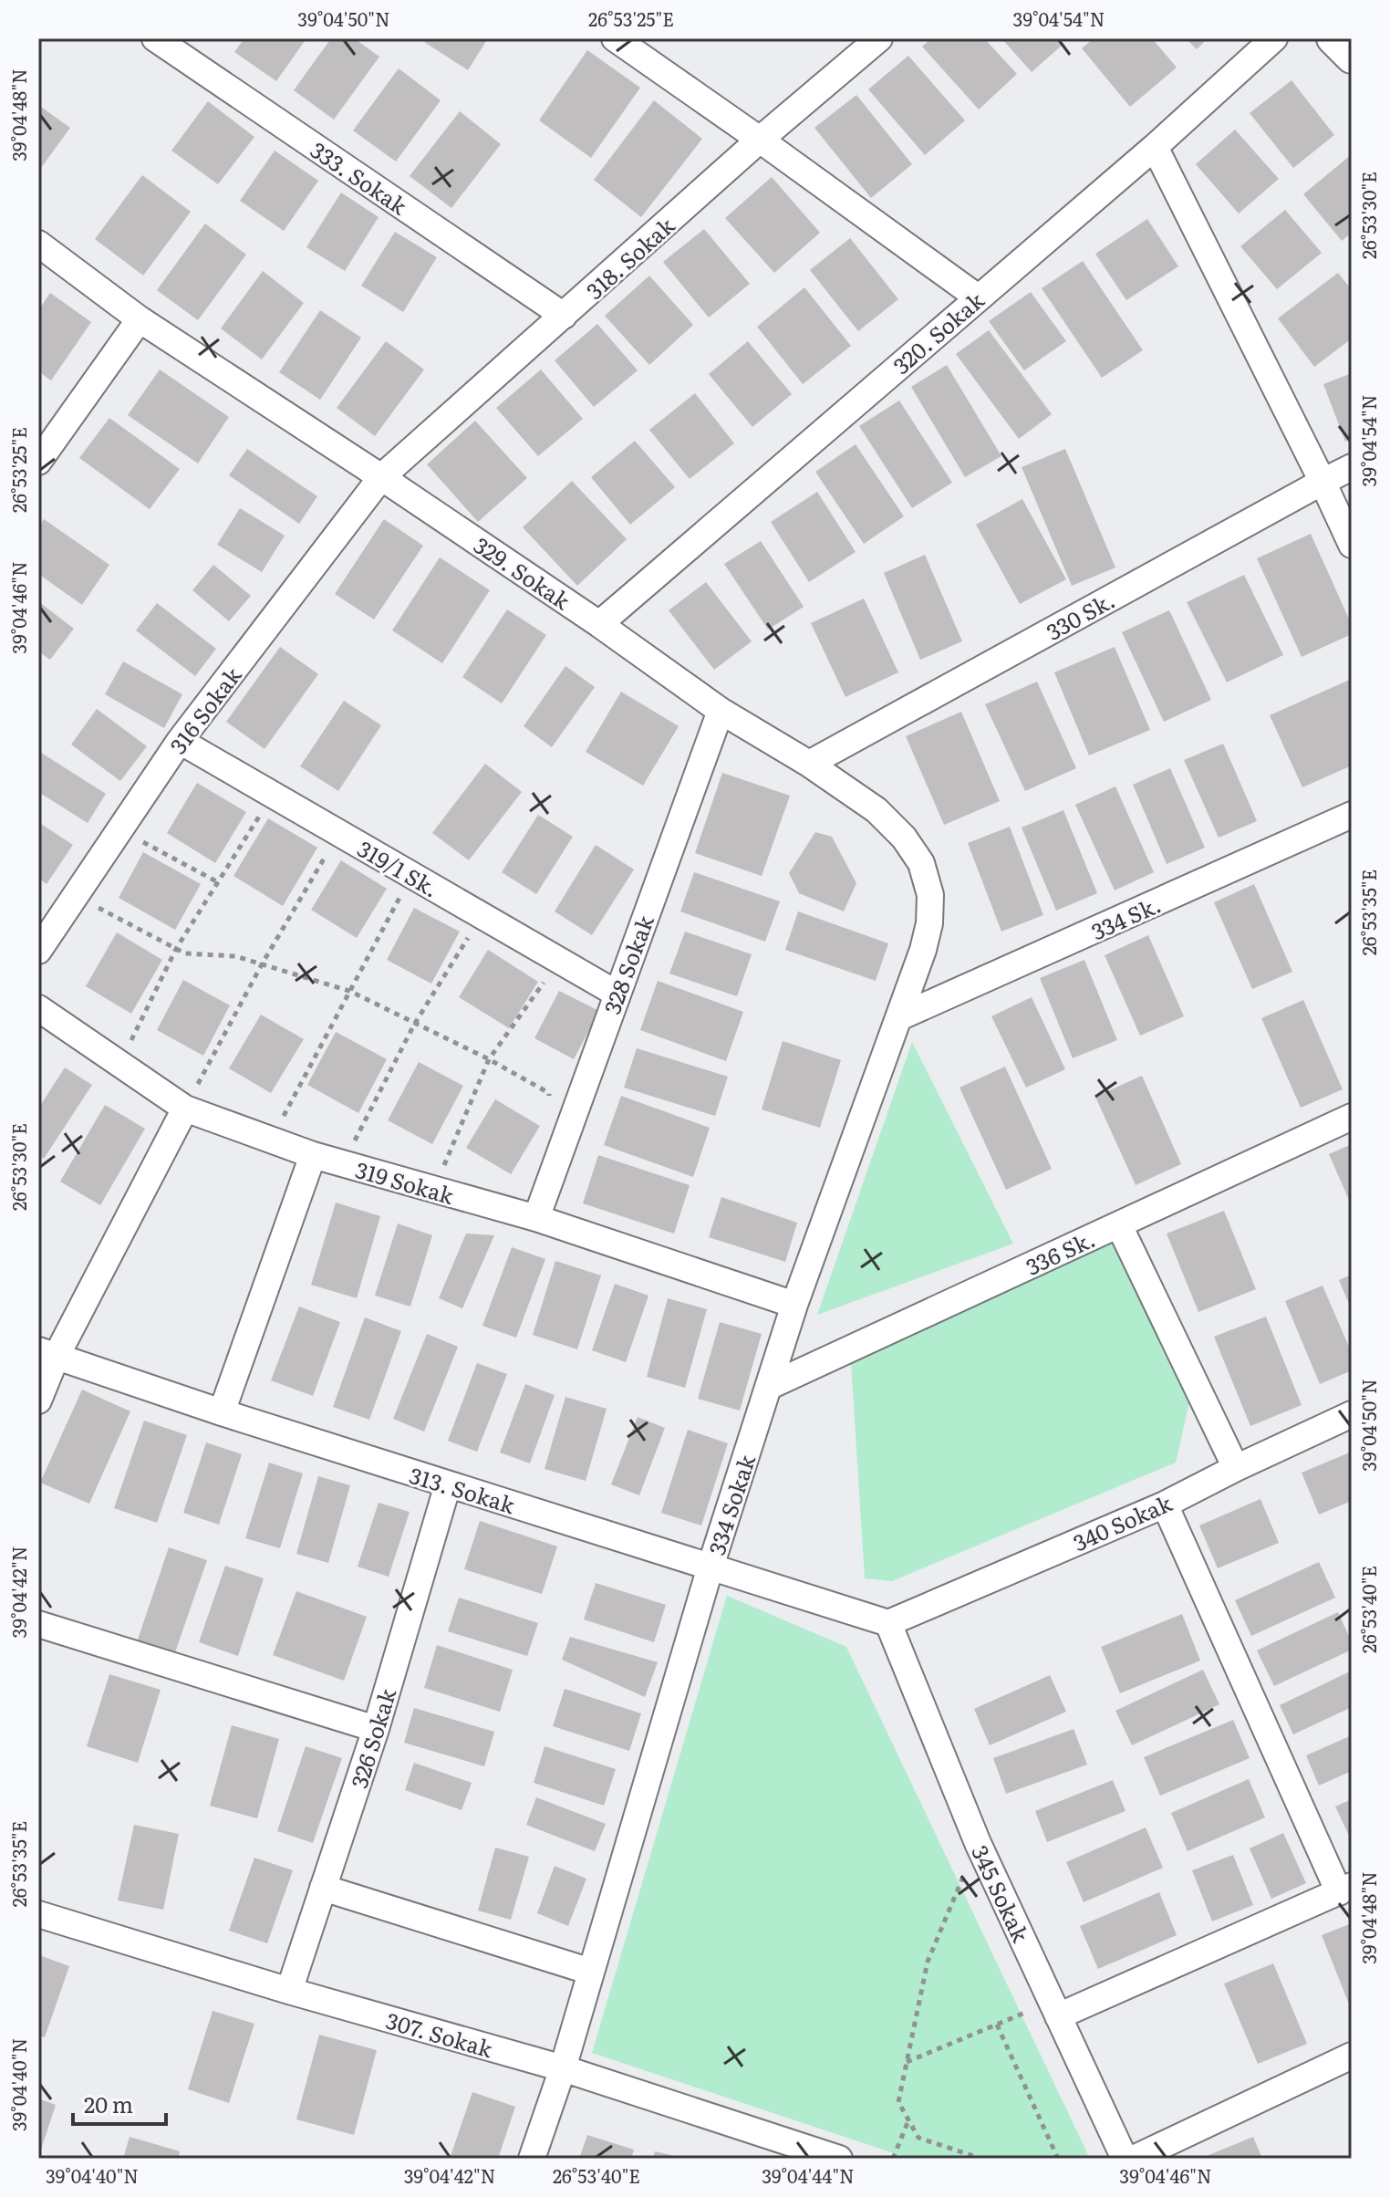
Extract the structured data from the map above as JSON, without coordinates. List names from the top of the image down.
{
  "streets": {
    "street": [
      "333. Sokak",
      "318. Sokak",
      "320. Sokak",
      "329. Sokak",
      "330 Sk.",
      "316 Sokak",
      "319/1 Sk.",
      "334 Sk.",
      "328 Sokak",
      "319 Sokak",
      "336 Sk.",
      "313. Sokak",
      "334 Sokak",
      "340 Sokak",
      "326 Sokak",
      "345 Sokak",
      "307. Sokak"
    ]
  },
  "crossings": [
    ["333. Sokak", "318. Sokak"],
    ["318. Sokak", "329. Sokak"],
    ["318. Sokak", "316 Sokak"],
    ["320. Sokak", "329. Sokak"],
    ["329. Sokak", "330 Sk."],
    ["329. Sokak", "316 Sokak"],
    ["329. Sokak", "328 Sokak"],
    ["329. Sokak", "334 Sokak"],
    ["316 Sokak", "319/1 Sk."],
    ["319/1 Sk.", "328 Sokak"],
    ["334 Sk.", "334 Sokak"],
    ["328 Sokak", "319 Sokak"],
    ["319 Sokak", "334 Sokak"],
    ["336 Sk.", "334 Sokak"],
    ["313. Sokak", "334 Sokak"],
    ["313. Sokak", "340 Sokak"],
    ["313. Sokak", "326 Sokak"],
    ["313. Sokak", "345 Sokak"],
    ["334 Sokak", "307. Sokak"],
    ["340 Sokak", "345 Sokak"],
    ["326 Sokak", "307. Sokak"]
  ],
  "scale_bar": "20 m",
  "coordinates": [
    "39°04'50\"N",
    "26°53'25\"E",
    "39°04'54\"N",
    "39°04'48\"N",
    "26°53'30\"E",
    "39°04'46\"N",
    "26°53'35\"E",
    "39°04'42\"N",
    "26°53'40\"E",
    "39°04'40\"N",
    "39°04'44\"N"
  ]
}
